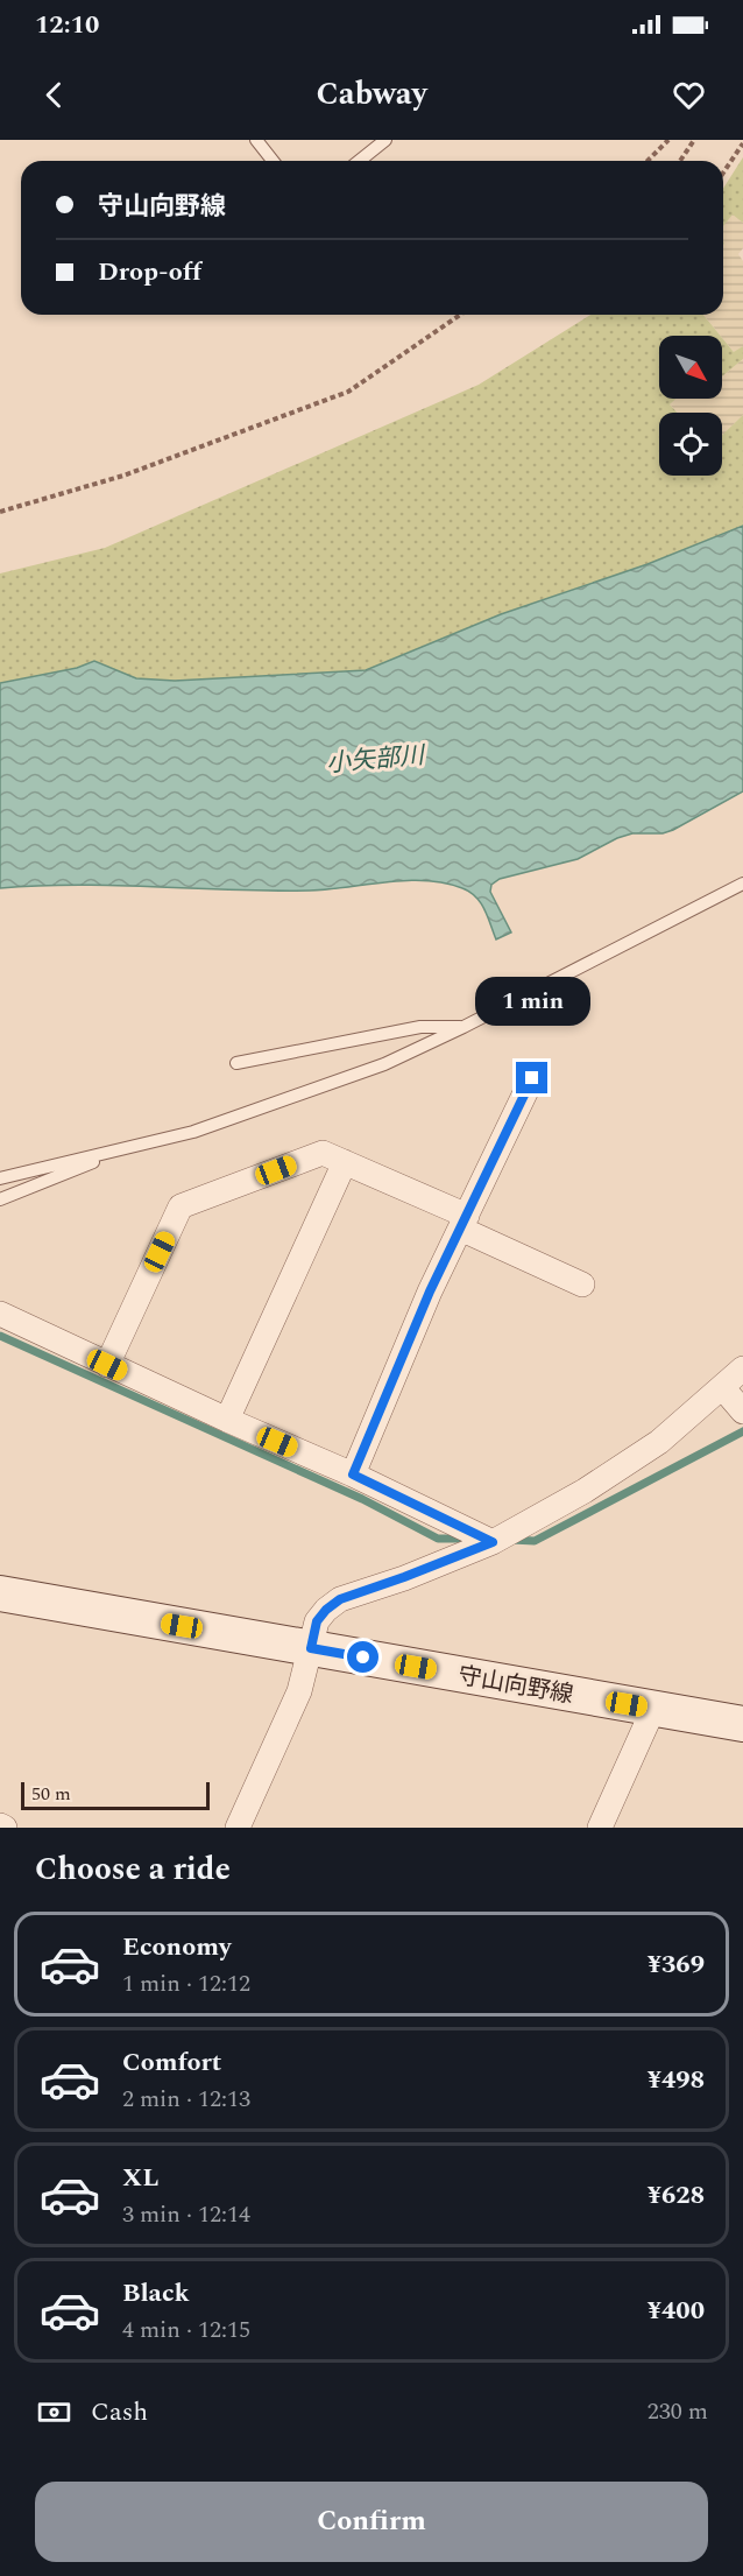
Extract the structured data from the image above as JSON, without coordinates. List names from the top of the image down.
{
  "streets": {
    "main road": ["守山向野線"]
  },
  "water": ["小矢部川"],
  "scale_bar": "50 m",
  "north": "bottom right",
  "page": {
    "status": "12:10",
    "header": "Cabway",
    "banner": ["守山向野線", "Drop-off"],
    "bubble": "1 min",
    "scale": "50 m",
    "heading": "Choose a ride",
    "list": [
      {
        "name": "Economy",
        "note": "1 min · 12:12",
        "value": "¥369"
      },
      {
        "name": "Comfort",
        "note": "2 min · 12:13",
        "value": "¥498"
      },
      {
        "name": "XL",
        "note": "3 min · 12:14",
        "value": "¥628"
      },
      {
        "name": "Black",
        "note": "4 min · 12:15",
        "value": "¥400"
      }
    ],
    "pay": ["Cash", "230 m"],
    "buttons": "Confirm"
  }
}
